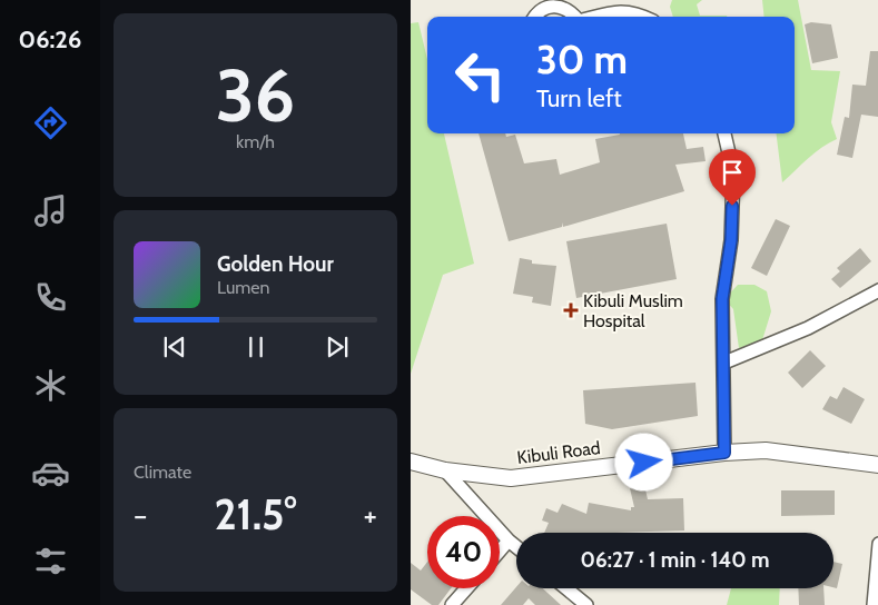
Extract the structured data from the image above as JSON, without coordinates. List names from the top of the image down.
{
  "streets": {
    "street": ["Kibuli Road"]
  },
  "places": {
    "health": ["Kibuli Muslim Hospital"]
  },
  "page": {
    "tabs": "06:26",
    "tile": [
      ["36", "km/h"],
      "Climate"
    ],
    "turn": ["30 m", "Turn left"],
    "song": ["Golden Hour", "Lumen"],
    "heat": ["−", "21.5°", "+"],
    "limit": "40",
    "trip": "06:27 · 1 min · 140 m"
  }
}
